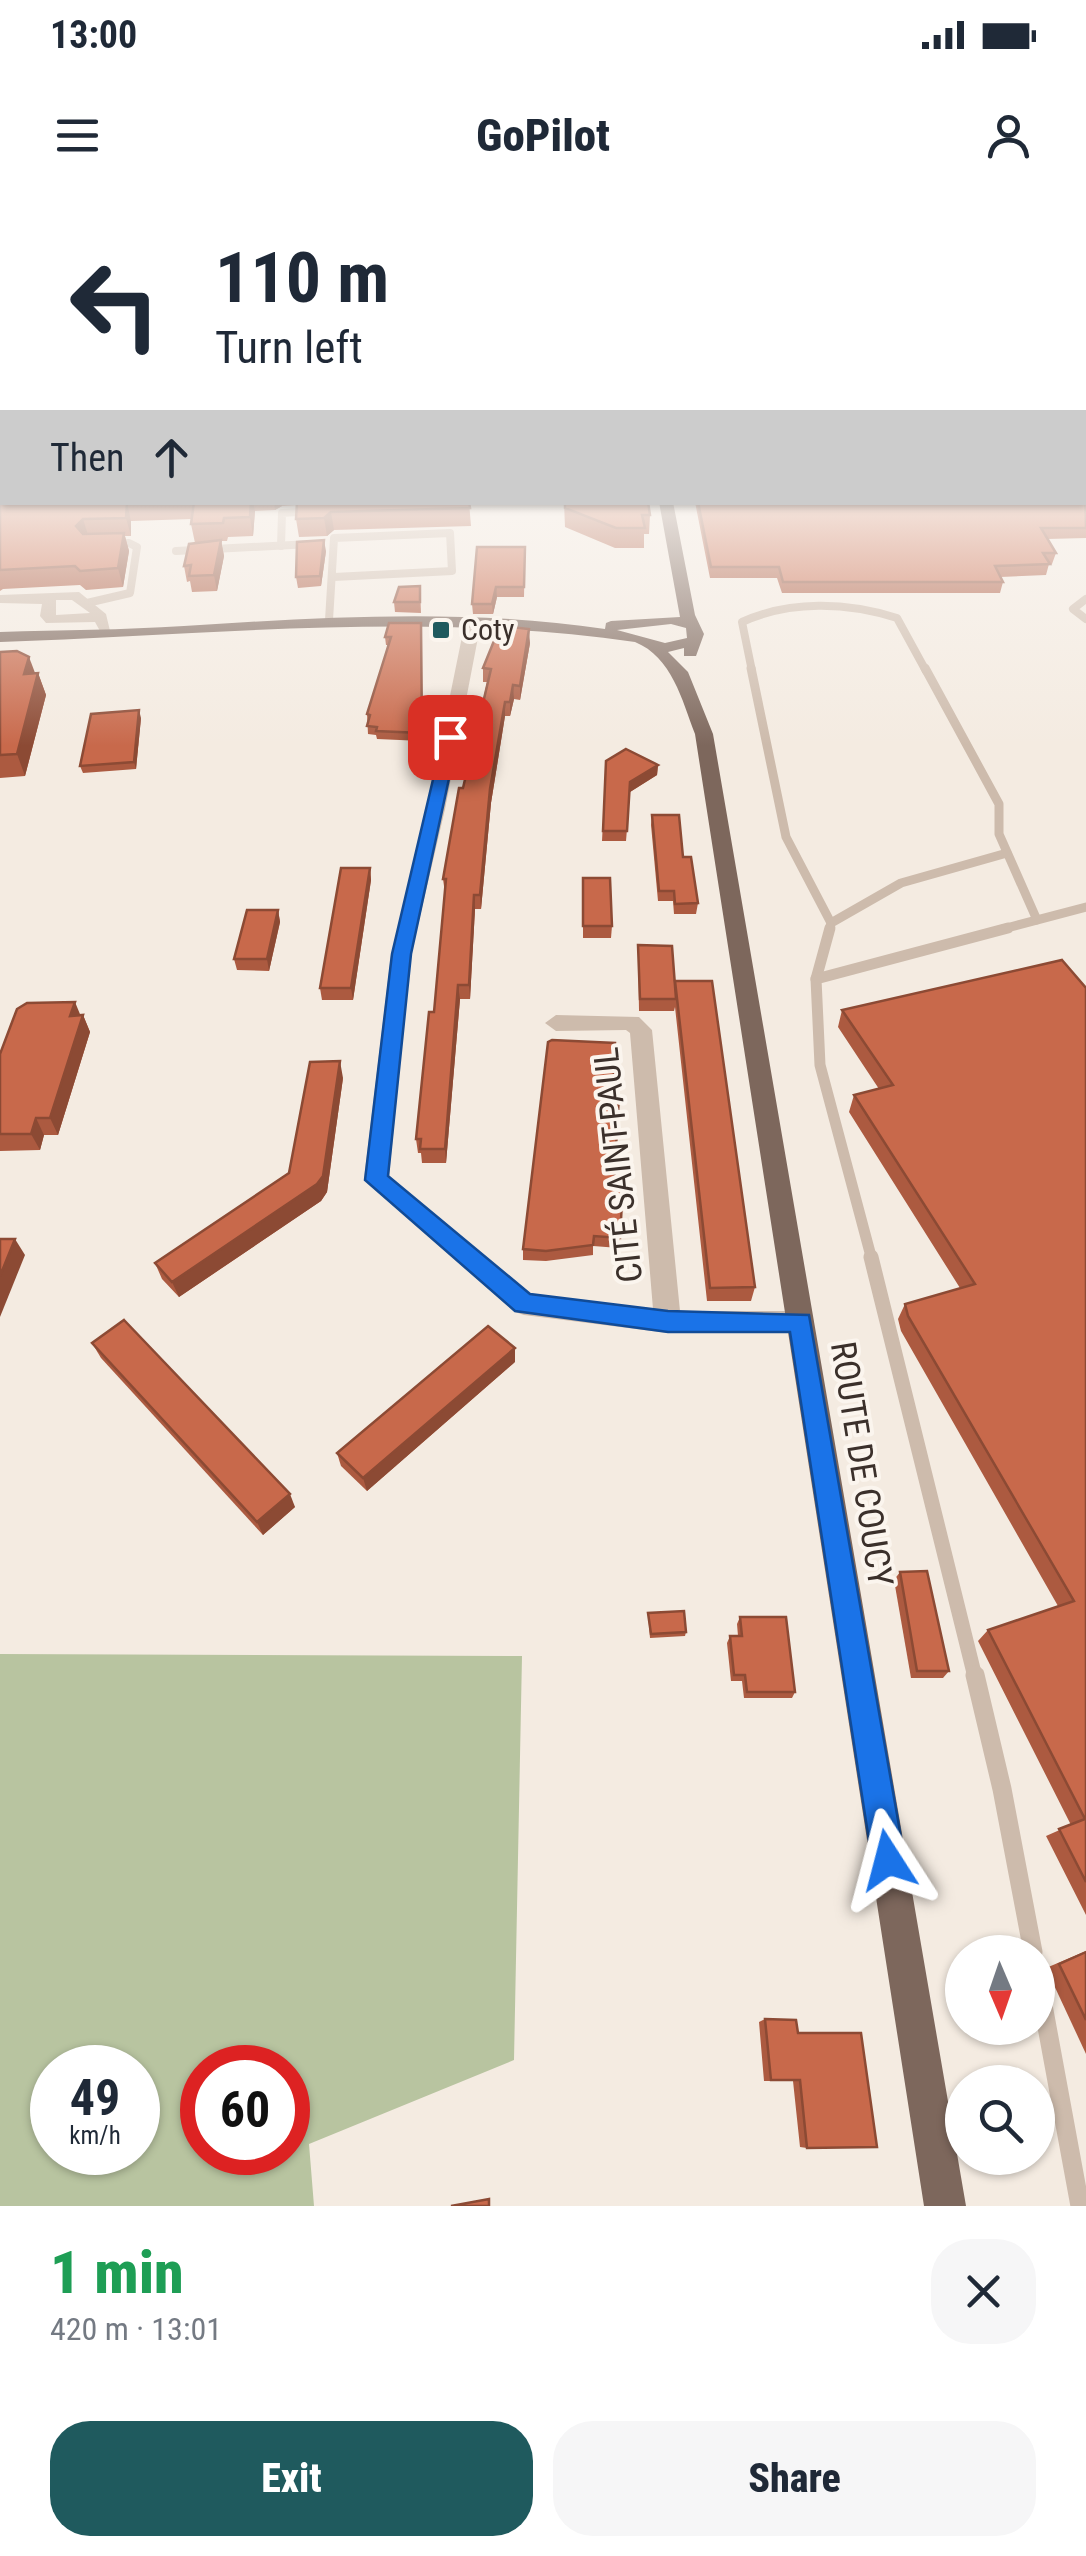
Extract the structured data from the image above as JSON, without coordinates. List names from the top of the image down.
{
  "streets": {
    "main road": ["ROUTE DE COUCY"],
    "street": ["CITÉ SAINT-PAUL"]
  },
  "places": {
    "transit": ["Coty"]
  },
  "north": "bottom",
  "page": {
    "status": "13:00",
    "header": "GoPilot",
    "turn": ["110 m", "Turn left"],
    "then": "Then",
    "speed": "49 km/h",
    "limit": "60",
    "heading": ["1 min", "420 m · 13:01"],
    "buttons": ["Exit", "Share"]
  }
}
